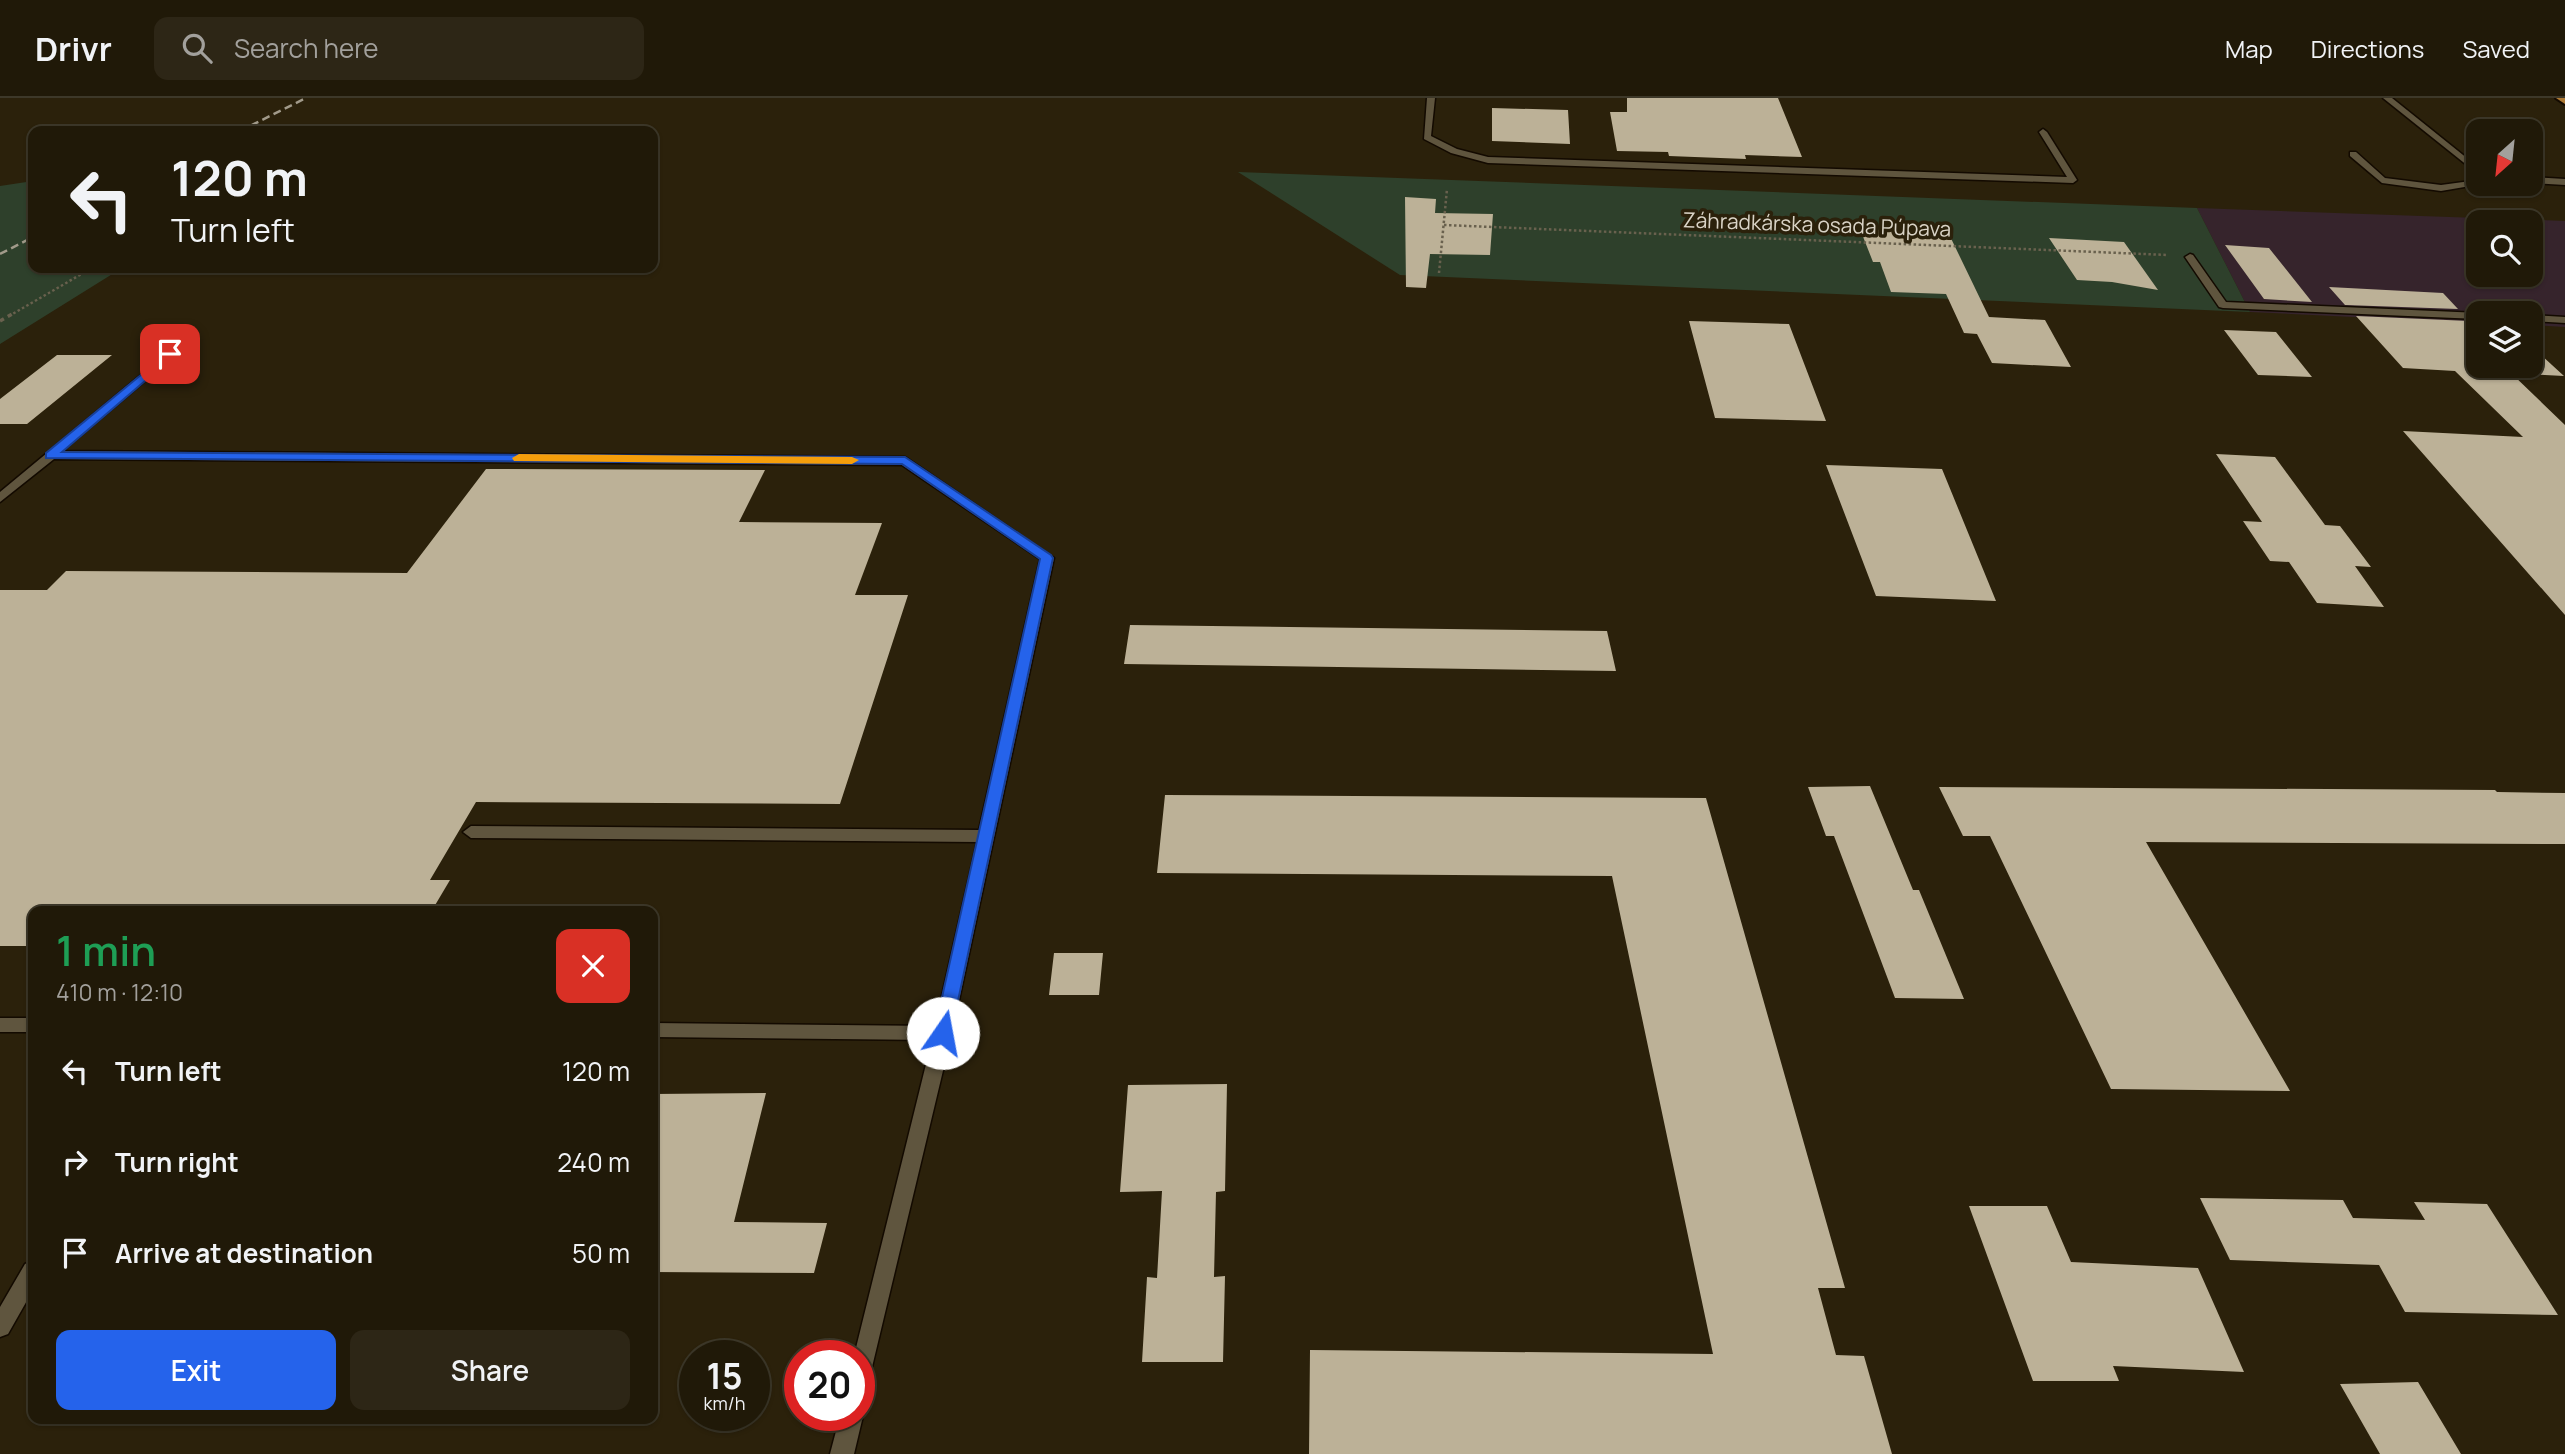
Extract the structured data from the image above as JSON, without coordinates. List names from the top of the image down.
{
  "streets": {
    "path": ["Záhradkárska osada Púpava"]
  },
  "north": "bottom left",
  "page": {
    "header": "Drivr",
    "search": "Search here",
    "nav": ["Map", "Directions", "Saved"],
    "turn": ["120 m", "Turn left"],
    "heading": ["1 min", "410 m · 12:10"],
    "list": [
      {
        "name": "Turn left",
        "value": "120 m"
      },
      {
        "name": "Turn right",
        "value": "240 m"
      },
      {
        "name": "Arrive at destination",
        "value": "50 m"
      }
    ],
    "buttons": ["Exit", "Share"],
    "speed": "15 km/h",
    "limit": "20"
  }
}
